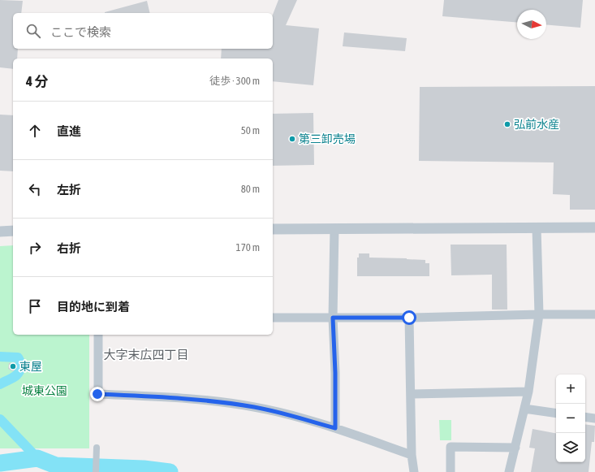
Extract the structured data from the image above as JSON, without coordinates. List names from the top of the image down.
{
  "districts": ["大字末広四丁目"],
  "parks": ["城東公園"],
  "places": ["弘前水産", "第三卸売場", "東屋"],
  "north": "right",
  "page": {
    "search": "ここで検索",
    "heading": ["4 分", "徒歩 · 300 m"],
    "list": [
      ["直進", "50 m"],
      ["左折", "80 m"],
      ["右折", "170 m"],
      "目的地に到着"
    ],
    "map_buttons": ["+", "−"]
  }
}
